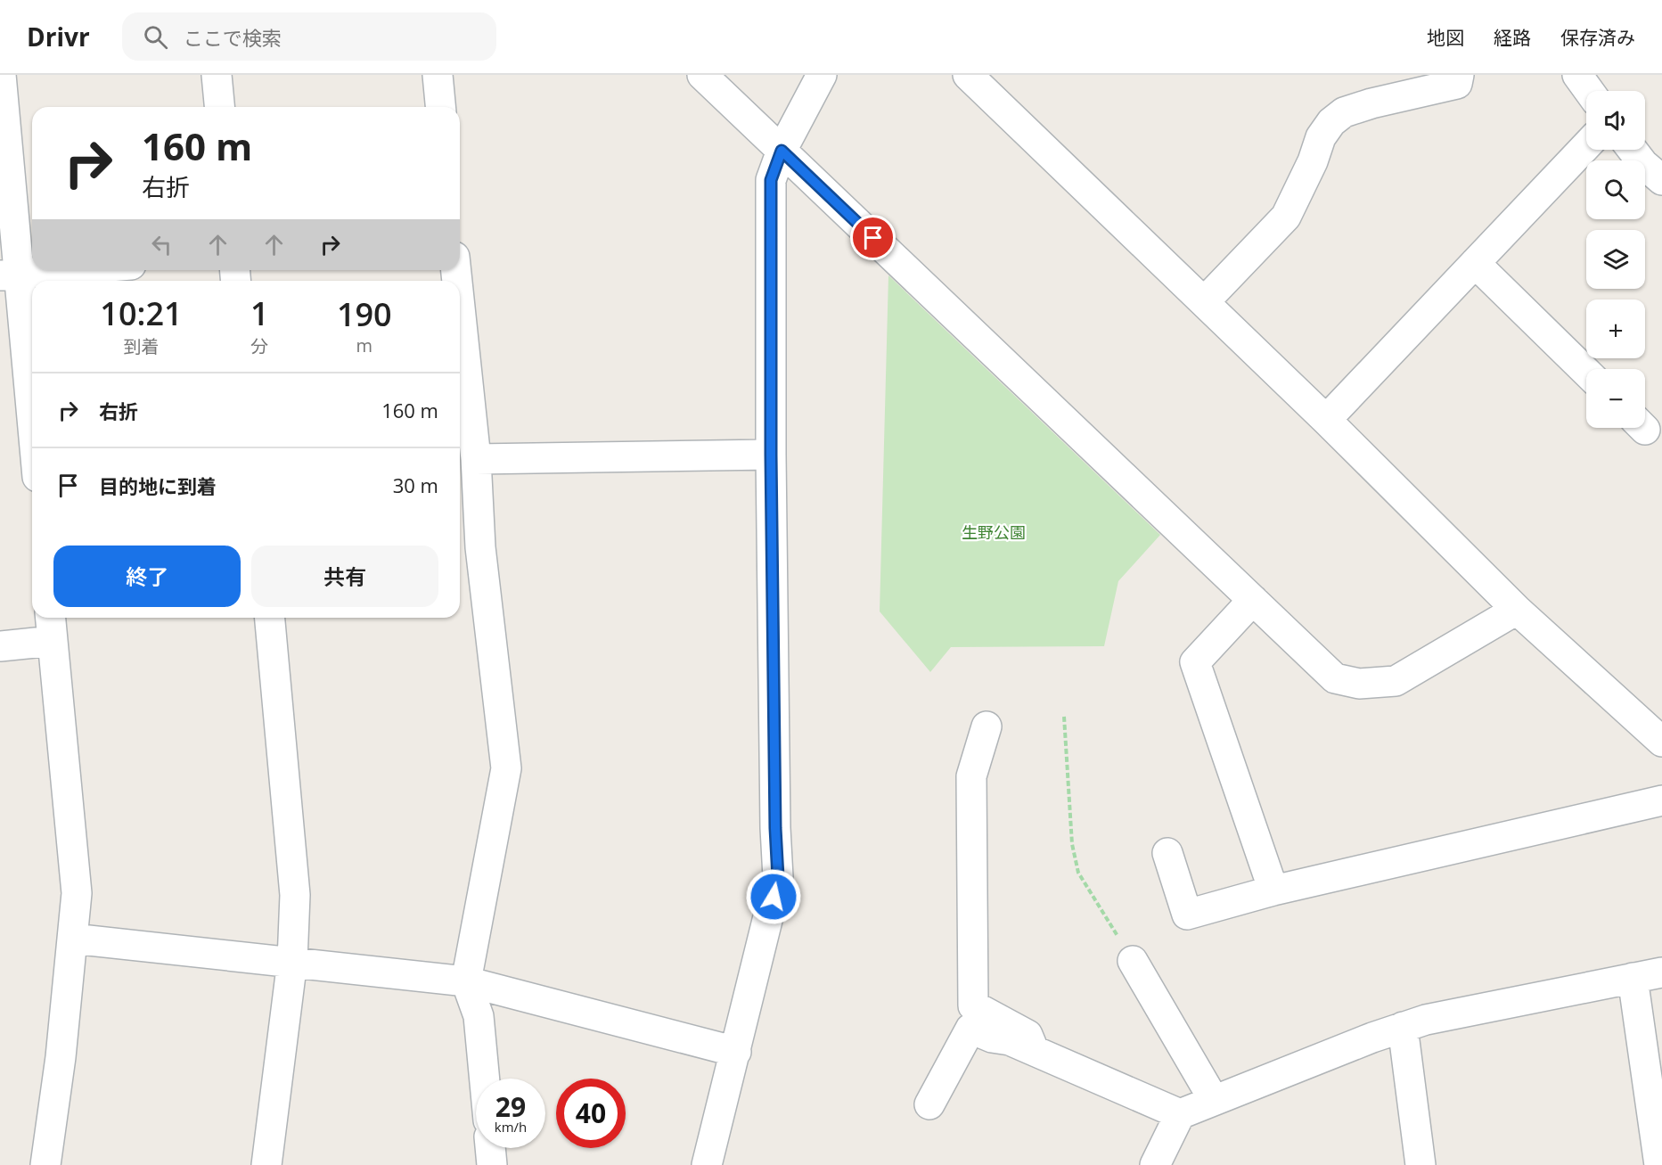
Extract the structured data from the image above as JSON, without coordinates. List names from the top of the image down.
{
  "parks": ["生野公園"],
  "page": {
    "header": "Drivr",
    "search": "ここで検索",
    "nav": ["地図", "経路", "保存済み"],
    "map_buttons": ["+", "−"],
    "turn": ["160 m", "右折"],
    "eta": [
      "10:21",
      "到着",
      "1",
      "分",
      "190",
      "m"
    ],
    "list": [
      {
        "name": "右折",
        "value": "160 m"
      },
      {
        "name": "目的地に到着",
        "value": "30 m"
      }
    ],
    "buttons": ["終了", "共有"],
    "speed": "29 km/h",
    "limit": "40"
  }
}
